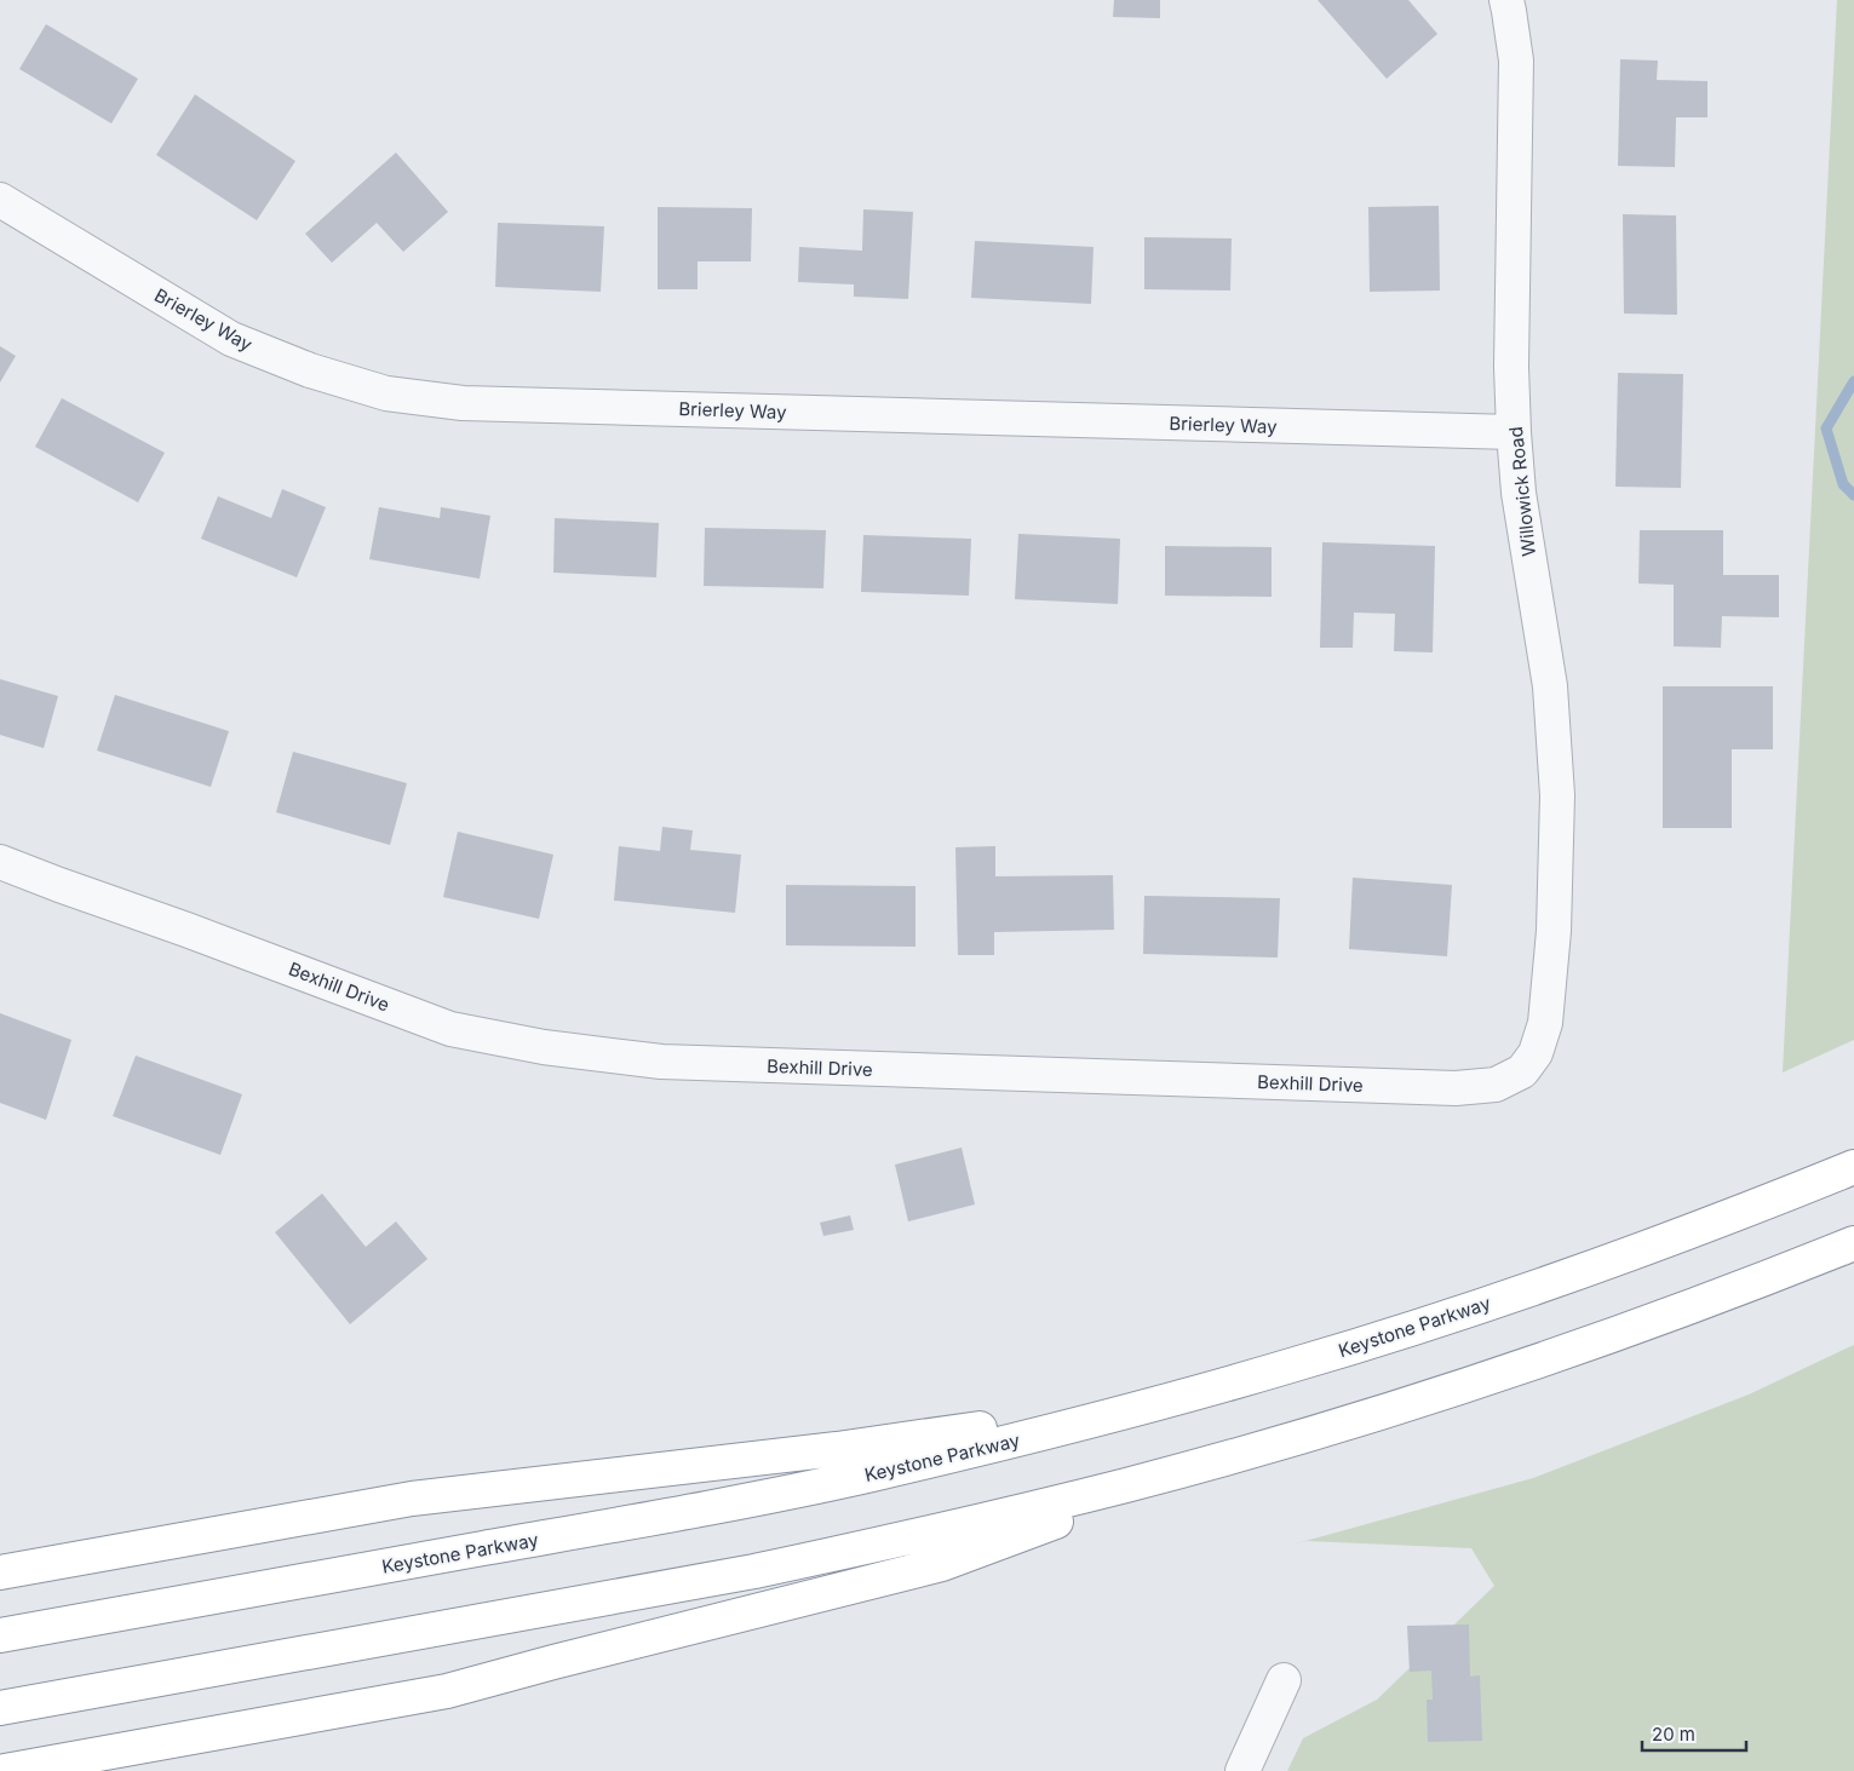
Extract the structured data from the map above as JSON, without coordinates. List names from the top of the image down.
{
  "streets": {
    "highway": ["Keystone Parkway"],
    "street": ["Brierley Way", "Willowick Road", "Bexhill Drive"]
  },
  "crossings": [
    ["Brierley Way", "Willowick Road"],
    ["Willowick Road", "Bexhill Drive"]
  ],
  "scale_bar": "20 m"
}
